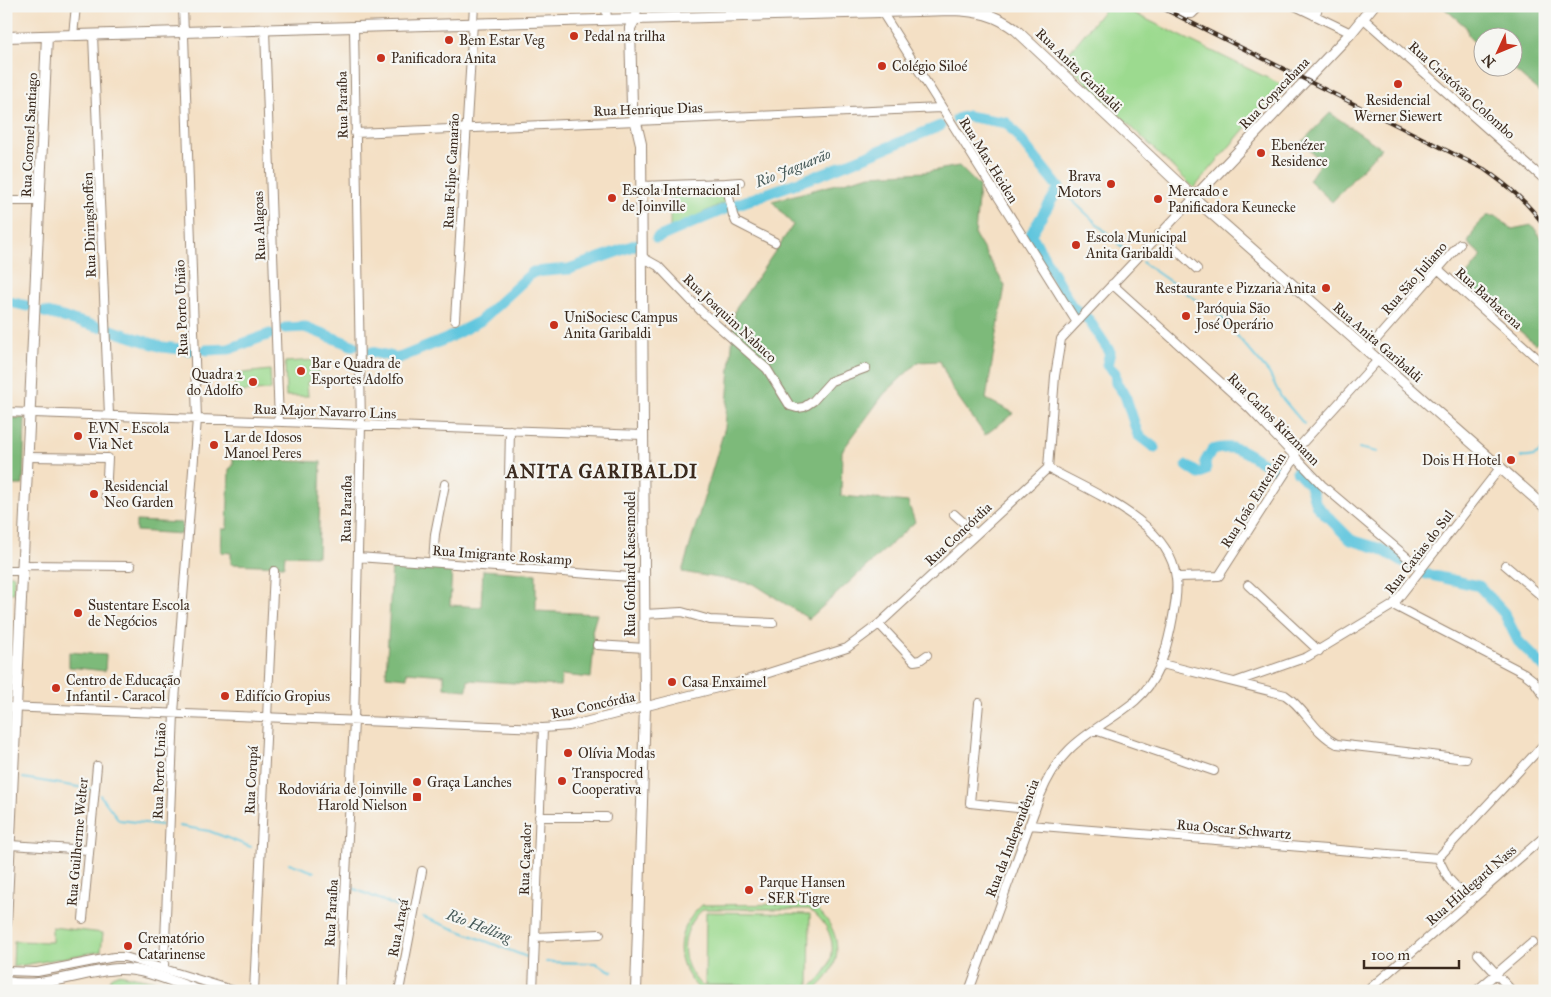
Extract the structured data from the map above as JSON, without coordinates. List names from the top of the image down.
{
  "streets": {
    "main road": [
      "Rua Anita Garibaldi",
      "Rua Copacabana",
      "Rua Coronel Santiago",
      "Rua Gothard Kaesemodel"
    ],
    "street": [
      "Rua Cristóvão Colombo",
      "Rua Paraíba",
      "Rua Henrique Dias",
      "Rua Max Heiden",
      "Rua Felipe Camarão",
      "Rua Diringshoffen",
      "Rua Alagoas",
      "Rua São Juliano",
      "Rua Barbacena",
      "Rua Porto União",
      "Rua Joaquim Nabuco",
      "Rua Major Navarro Lins",
      "Rua Carlos Ritzmann",
      "Rua João Enterlein",
      "Rua Concórdia",
      "Rua Caxias do Sul",
      "Rua Imigrante Roskamp",
      "Rua Corupá",
      "Rua Oscar Schwartz",
      "Rua da Independência",
      "Rua Guilherme Welter",
      "Rua Caçador",
      "Rua Hildegard Nass",
      "Rua Araçá"
    ]
  },
  "crossings": [
    ["Rua Anita Garibaldi", "Rua Copacabana"],
    ["Rua Anita Garibaldi", "Rua Paraíba"],
    ["Rua Anita Garibaldi", "Rua Coronel Santiago"],
    ["Rua Anita Garibaldi", "Rua Max Heiden"],
    ["Rua Anita Garibaldi", "Rua Felipe Camarão"],
    ["Rua Anita Garibaldi", "Rua Diringshoffen"],
    ["Rua Anita Garibaldi", "Rua Alagoas"],
    ["Rua Anita Garibaldi", "Rua São Juliano"],
    ["Rua Anita Garibaldi", "Rua Porto União"],
    ["Rua Anita Garibaldi", "Rua João Enterlein"],
    ["Rua Anita Garibaldi", "Rua Caxias do Sul"],
    ["Rua Anita Garibaldi", "Rua Gothard Kaesemodel"],
    ["Rua Cristóvão Colombo", "Rua Copacabana"],
    ["Rua Paraíba", "Rua Henrique Dias"],
    ["Rua Paraíba", "Rua Major Navarro Lins"],
    ["Rua Paraíba", "Rua Concórdia"],
    ["Rua Paraíba", "Rua Imigrante Roskamp"],
    ["Rua Henrique Dias", "Rua Max Heiden"],
    ["Rua Henrique Dias", "Rua Felipe Camarão"],
    ["Rua Henrique Dias", "Rua Gothard Kaesemodel"],
    ["Rua Coronel Santiago", "Rua Major Navarro Lins"],
    ["Rua Coronel Santiago", "Rua Concórdia"],
    ["Rua Diringshoffen", "Rua Major Navarro Lins"],
    ["Rua Alagoas", "Rua Major Navarro Lins"],
    ["Rua São Juliano", "Rua Barbacena"],
    ["Rua Porto União", "Rua Major Navarro Lins"],
    ["Rua Porto União", "Rua Concórdia"],
    ["Rua Joaquim Nabuco", "Rua Gothard Kaesemodel"],
    ["Rua Major Navarro Lins", "Rua Gothard Kaesemodel"],
    ["Rua Carlos Ritzmann", "Rua João Enterlein"],
    ["Rua Carlos Ritzmann", "Rua Caxias do Sul"],
    ["Rua João Enterlein", "Rua da Independência"],
    ["Rua Concórdia", "Rua Gothard Kaesemodel"],
    ["Rua Concórdia", "Rua Corupá"],
    ["Rua Concórdia", "Rua da Independência"],
    ["Rua Concórdia", "Rua Caçador"],
    ["Rua Imigrante Roskamp", "Rua Gothard Kaesemodel"],
    ["Rua Oscar Schwartz", "Rua da Independência"]
  ],
  "districts": ["ANITA GARIBALDI"],
  "water": ["Rio Jaguarão", "Rio Helling"],
  "places": {
    "other": [
      "Pedal na trilha",
      "Bem Estar Veg",
      "Panificadora Anita",
      "Colégio Siloé",
      "Residencial Werner Siewert",
      "Ebenézer Residence",
      "Brava Motors",
      "Escola Internacional de Joinville",
      "Mercado e Panificadora Keunecke",
      "Escola Municipal Anita Garibaldi",
      "Restaurante e Pizzaria Anita",
      "Paróquia São José Operário",
      "UniSociesc Campus Anita Garibaldi",
      "Bar e Quadra de Esportes Adolfo",
      "Quadra 2 do Adolfo",
      "EVN - Escola Via Net",
      "Lar de Idosos Manoel Peres",
      "Dois H Hotel",
      "Residencial Neo Garden",
      "Sustentare Escola de Negócios",
      "Casa Enxaimel",
      "Centro de Educação Infantil - Caracol",
      "Edifício Gropius",
      "Olívia Modas",
      "Transpocred Cooperativa",
      "Graça Lanches",
      "Parque Hansen - SER Tigre",
      "Crematório Catarinense"
    ],
    "transit": ["Rodoviária de Joinville Harold Nielson"]
  },
  "scale_bar": "100 m",
  "north": "bottom left"
}
